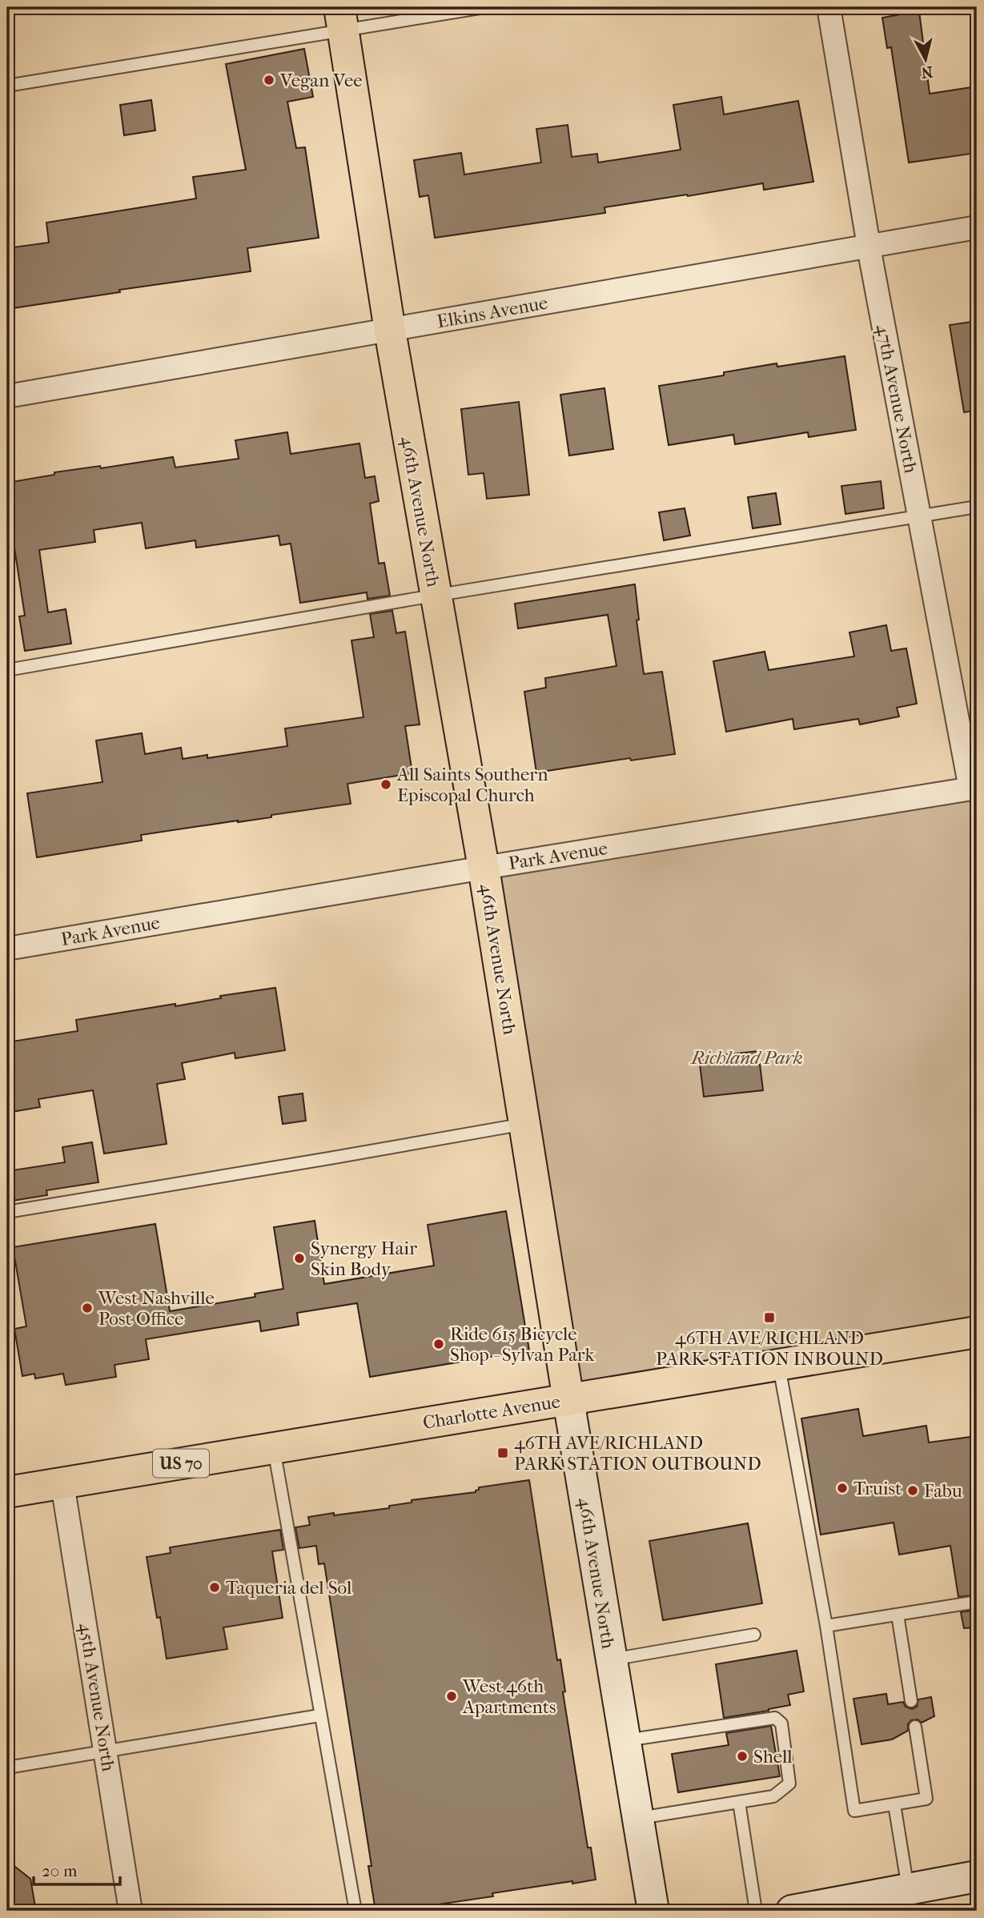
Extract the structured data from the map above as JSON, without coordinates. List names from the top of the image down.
{
  "streets": {
    "main road": ["46th Avenue North", "Charlotte Avenue", "US 70"],
    "street": [
      "Elkins Avenue",
      "47th Avenue North",
      "Park Avenue",
      "45th Avenue North"
    ]
  },
  "crossings": [
    ["Elkins Avenue", "47th Avenue North"],
    ["Elkins Avenue", "46th Avenue North"],
    ["47th Avenue North", "Park Avenue"],
    ["46th Avenue North", "Park Avenue"],
    ["46th Avenue North", "Charlotte Avenue"],
    ["Charlotte Avenue", "45th Avenue North"]
  ],
  "parks": ["Richland Park"],
  "places": {
    "other": [
      "Vegan Vee",
      "All Saints Southern Episcopal Church",
      "Synergy Hair Skin Body",
      "West Nashville Post Office",
      "Ride 615 Bicycle Shop - Sylvan Park",
      "Truist",
      "Fabu",
      "Taqueria del Sol",
      "West 46th Apartments",
      "Shell"
    ],
    "transit": ["46TH AVE/RICHLAND PARK STATION INBOUND", "46TH AVE/RICHLAND PARK STATION OUTBOUND"]
  },
  "scale_bar": "20 m",
  "north": "bottom"
}
